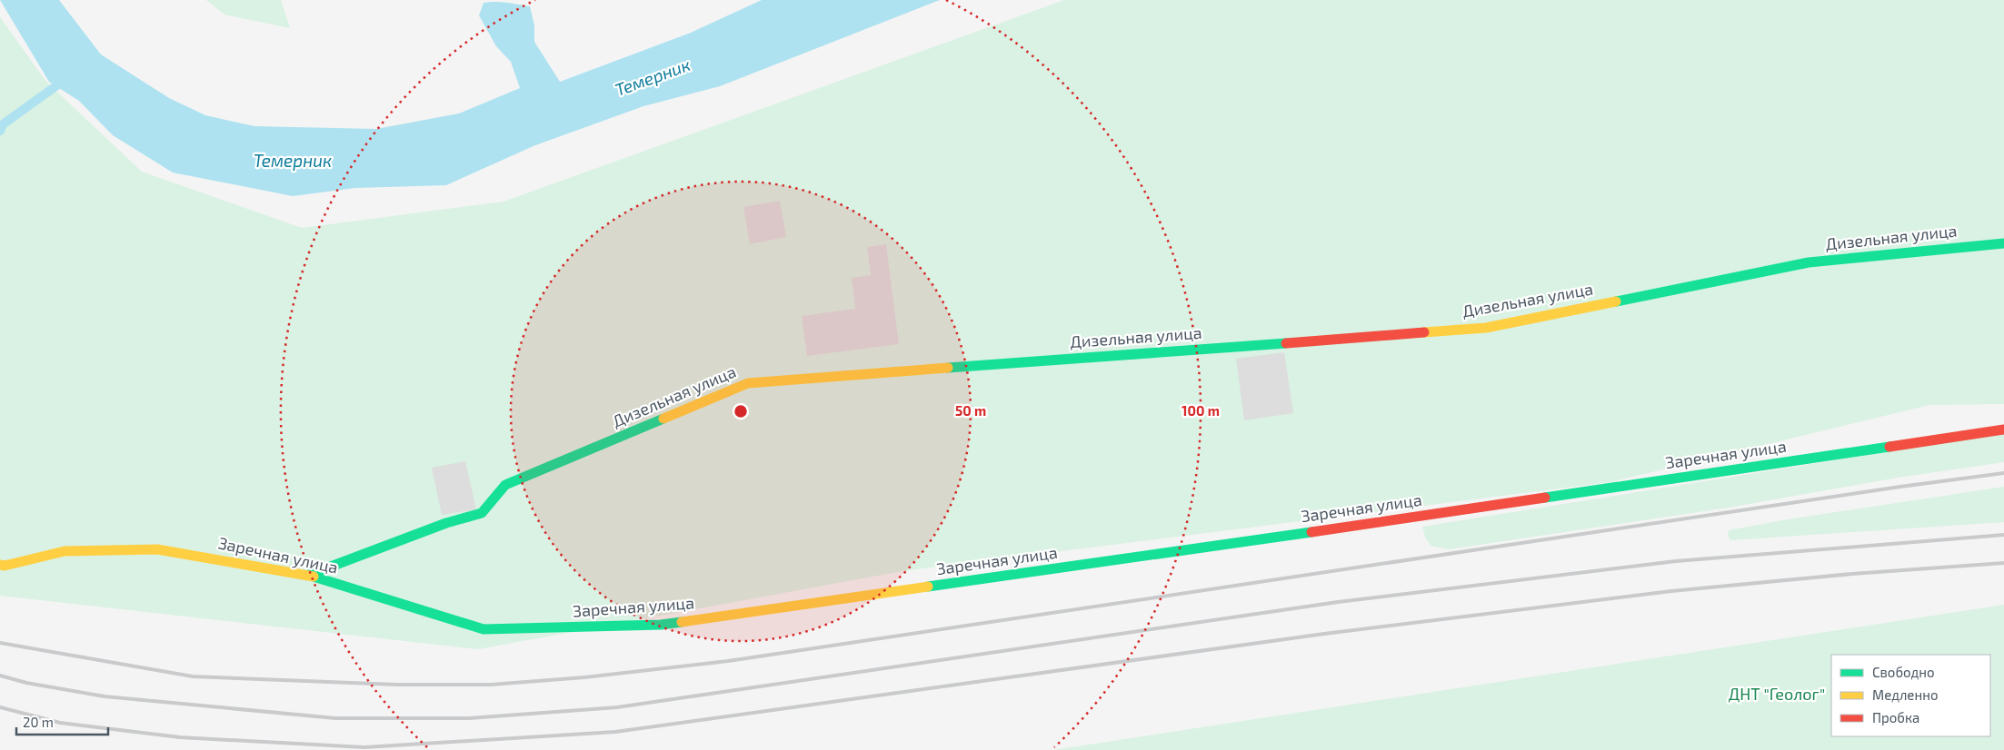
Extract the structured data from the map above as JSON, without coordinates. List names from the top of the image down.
{
  "streets": {
    "street": ["Дизельная улица", "Заречная улица"]
  },
  "crossings": [
    ["Дизельная улица", "Заречная улица"]
  ],
  "water": ["Темерник"],
  "parks": ["ДНТ \"Геолог\""],
  "legend": ["Свободно", "Медленно", "Пробка"],
  "scale_bar": "20 m",
  "rings": ["50 m", "100 m"]
}
